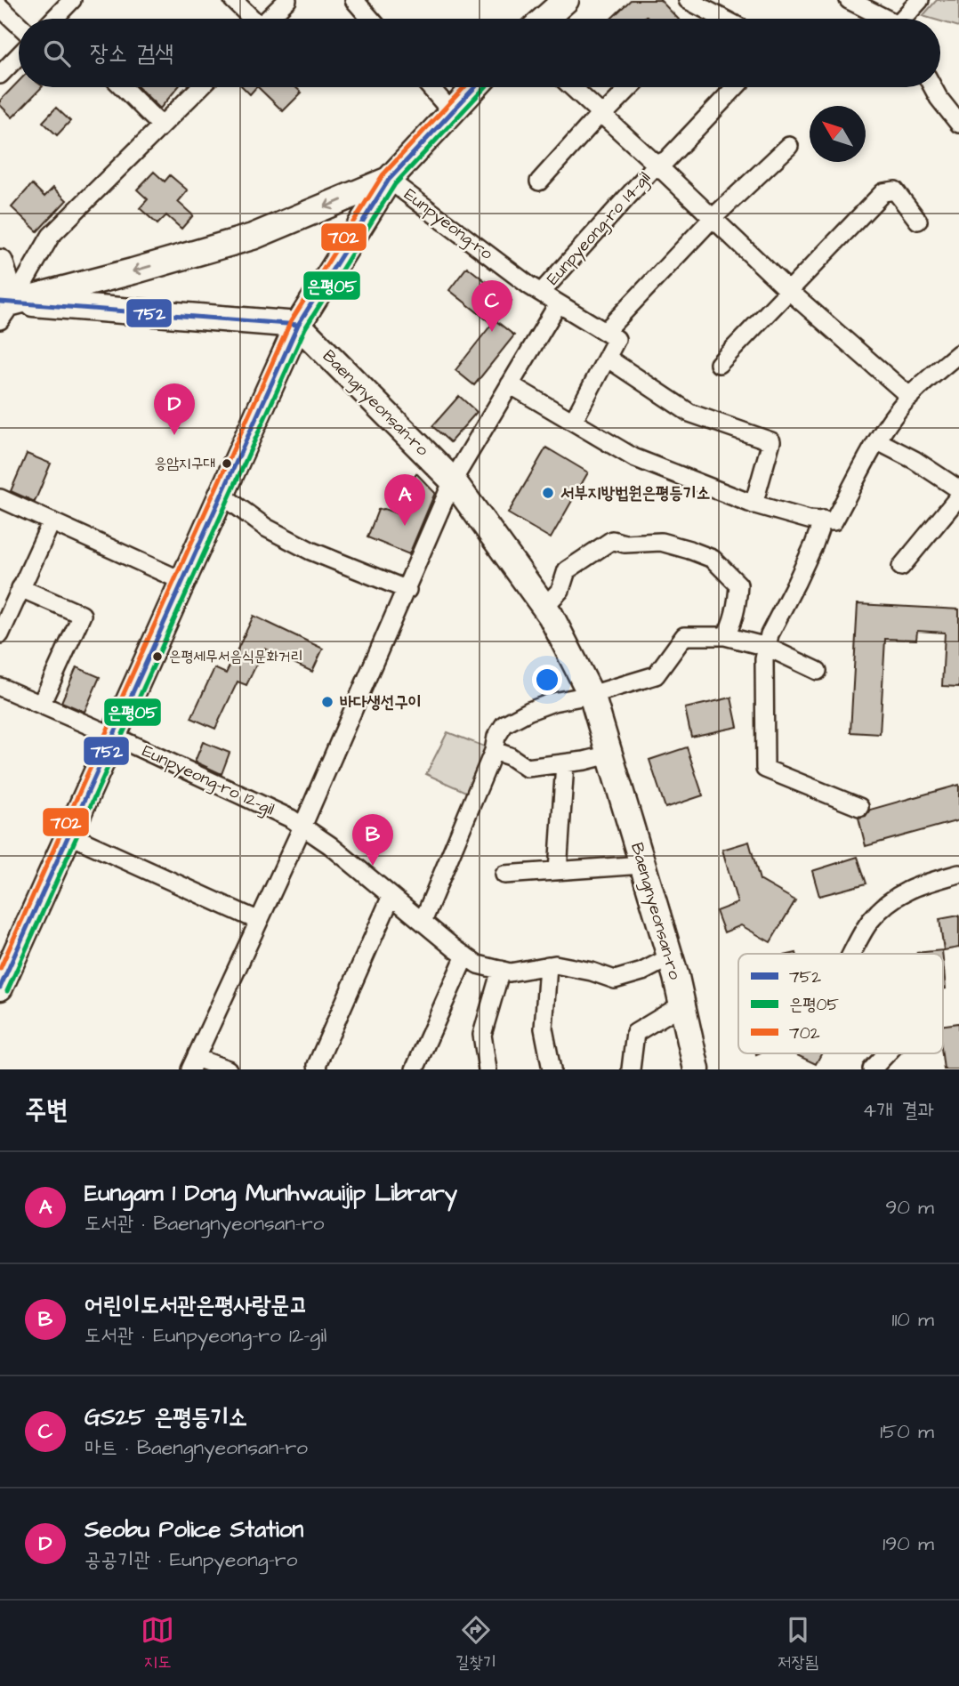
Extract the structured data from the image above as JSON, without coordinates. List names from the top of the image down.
{
  "streets": {
    "main road": ["Eunpyeong-ro", "Baengnyeonsan-ro"],
    "street": ["Eunpyeong-ro 14-gil", "Eunpyeong-ro 12-gil"]
  },
  "crossings": [
    ["Eunpyeong-ro", "Eunpyeong-ro 14-gil"],
    ["Eunpyeong-ro", "Baengnyeonsan-ro"],
    ["Eunpyeong-ro", "Eunpyeong-ro 12-gil"],
    ["Baengnyeonsan-ro", "Eunpyeong-ro 12-gil"]
  ],
  "places": [
    "응암지구대",
    "서부지방법원은평등기소",
    "은평세무서음식문화거리",
    "바다생선구이"
  ],
  "lines": ["transit line 752", "transit line 은평05", "transit line 702"],
  "legend": ["752", "은평05", "702"],
  "north": "top left",
  "page": {
    "search": "장소 검색",
    "pins": [
      "C",
      "D",
      "A",
      "B"
    ],
    "heading": ["주변", "4개 결과"],
    "list": [
      {
        "mark": "A",
        "name": "Eungam 1 Dong Munhwauijip Library",
        "note": "도서관 · Baengnyeonsan-ro",
        "value": "90 m"
      },
      {
        "mark": "B",
        "name": "어린이도서관은평사랑문고",
        "note": "도서관 · Eunpyeong-ro 12-gil",
        "value": "110 m"
      },
      {
        "mark": "C",
        "name": "GS25 은평등기소",
        "note": "마트 · Baengnyeonsan-ro",
        "value": "150 m"
      },
      {
        "mark": "D",
        "name": "Seobu Police Station",
        "note": "공공기관 · Eunpyeong-ro",
        "value": "190 m"
      }
    ],
    "nav": ["지도", "길찾기", "저장됨"]
  }
}
